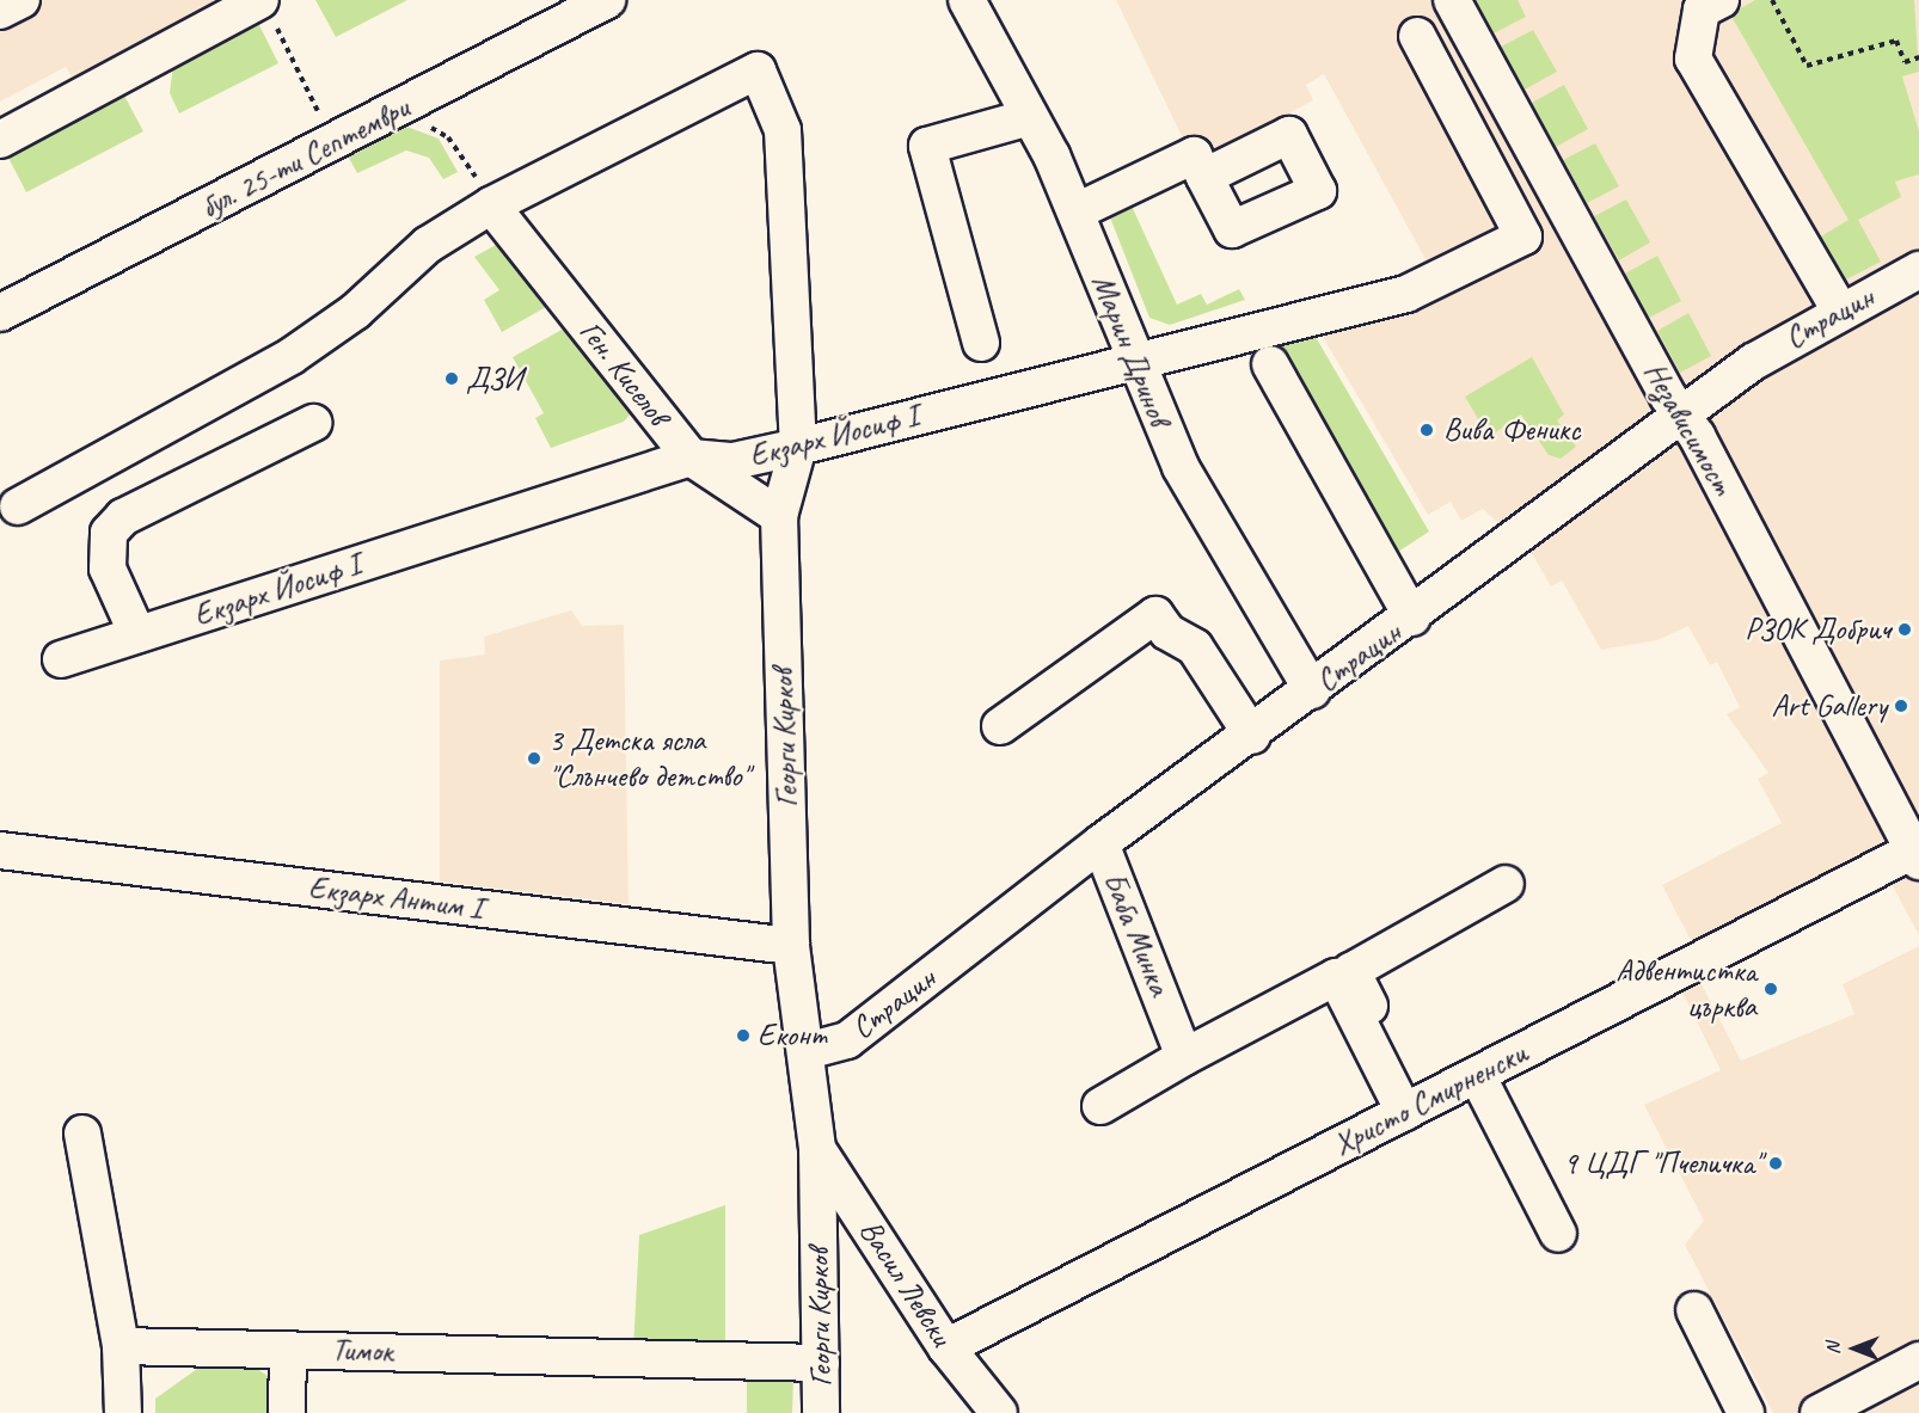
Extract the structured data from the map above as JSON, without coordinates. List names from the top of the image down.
{
  "streets": {
    "street": [
      "бул. 25-ти Септември",
      "Страцин",
      "Марин Дринов",
      "Ген. Киселов",
      "Независимост",
      "Екзарх Йосиф I",
      "Георги Кирков",
      "Екзарх Антим I",
      "Баба Минка",
      "Христо Смирненски",
      "Васил Левски",
      "Тимок"
    ]
  },
  "crossings": [
    ["Страцин", "Марин Дринов"],
    ["Страцин", "Независимост"],
    ["Страцин", "Георги Кирков"],
    ["Страцин", "Баба Минка"],
    ["Марин Дринов", "Екзарх Йосиф I"],
    ["Ген. Киселов", "Екзарх Йосиф I"],
    ["Ген. Киселов", "Георги Кирков"],
    ["Независимост", "Христо Смирненски"],
    ["Екзарх Йосиф I", "Георги Кирков"],
    ["Георги Кирков", "Екзарх Антим I"],
    ["Георги Кирков", "Васил Левски"],
    ["Георги Кирков", "Тимок"],
    ["Христо Смирненски", "Васил Левски"]
  ],
  "places": [
    "ДЗИ",
    "Вива Феникс",
    "РЗОК Добрич",
    "Art Gallery",
    "3 Детска ясла \"Слънчево детство\"",
    "Адвентистка църква",
    "Еконт",
    "9 ЦДГ \"Пчеличка\""
  ],
  "north": "left"
}
